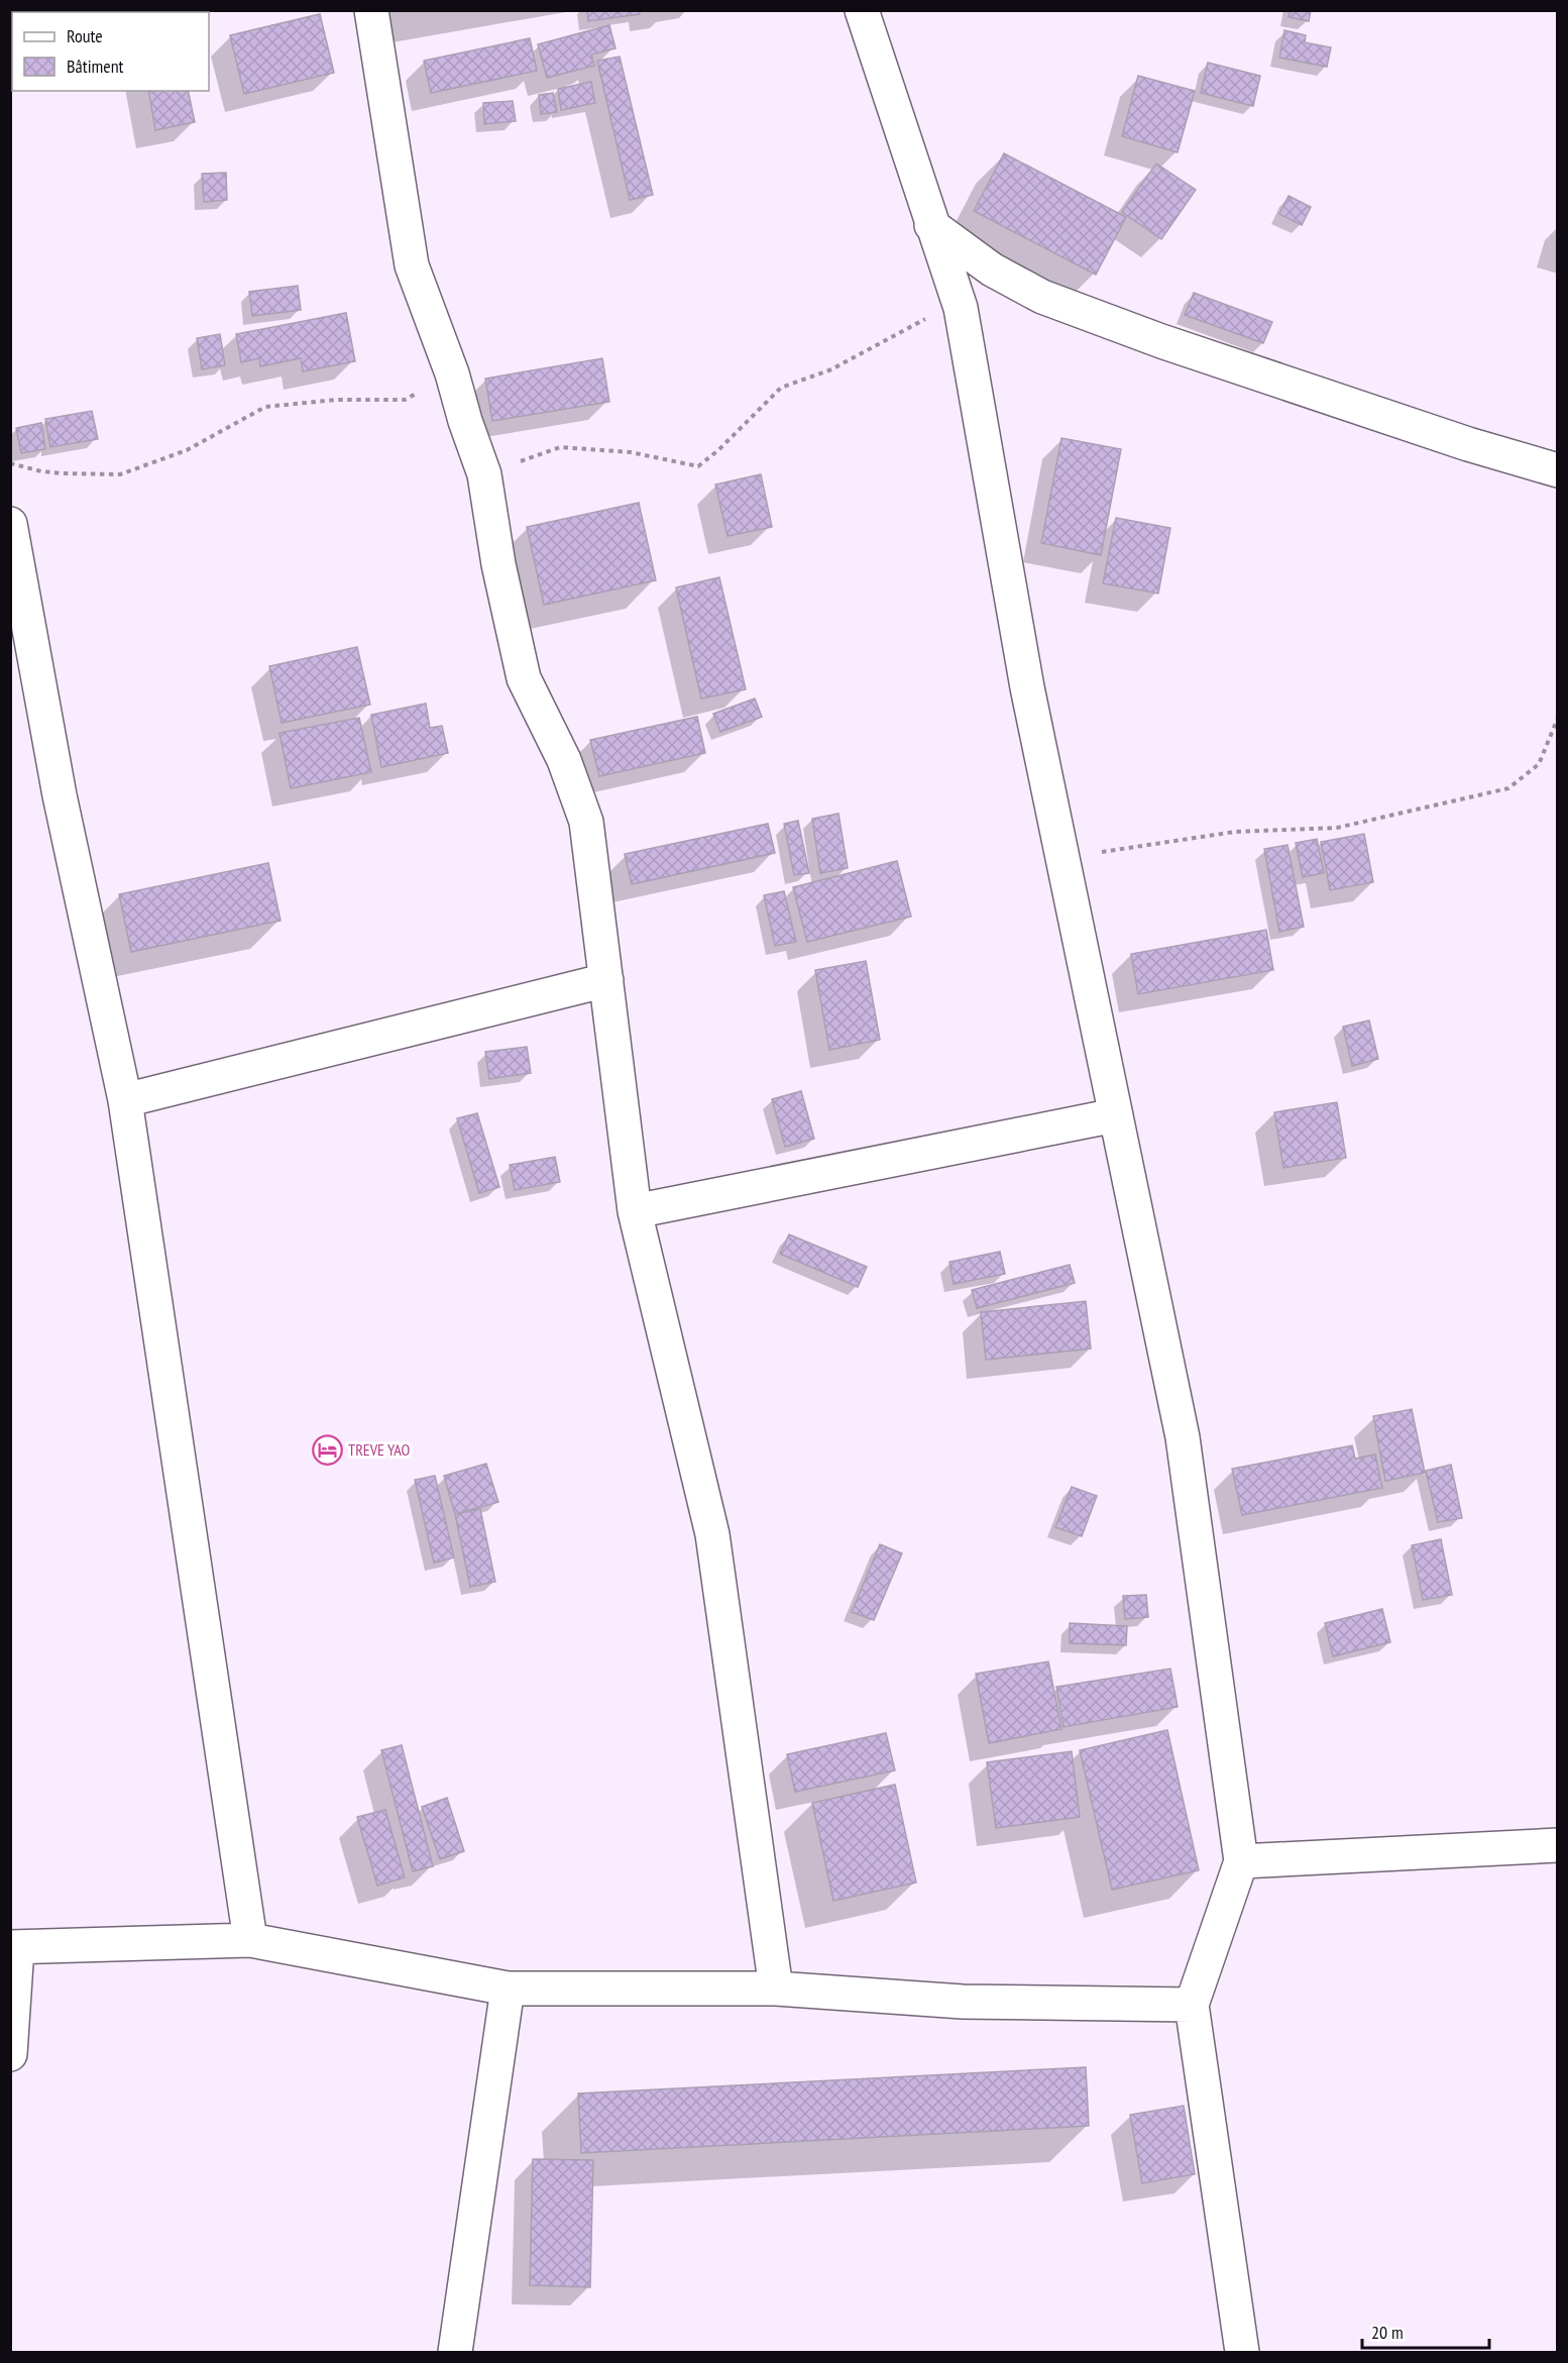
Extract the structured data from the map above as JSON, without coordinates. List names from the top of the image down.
{
  "places": {
    "hotel": ["TREVE YAO"]
  },
  "legend": ["Route", "Bâtiment"],
  "scale_bar": "20 m"
}
